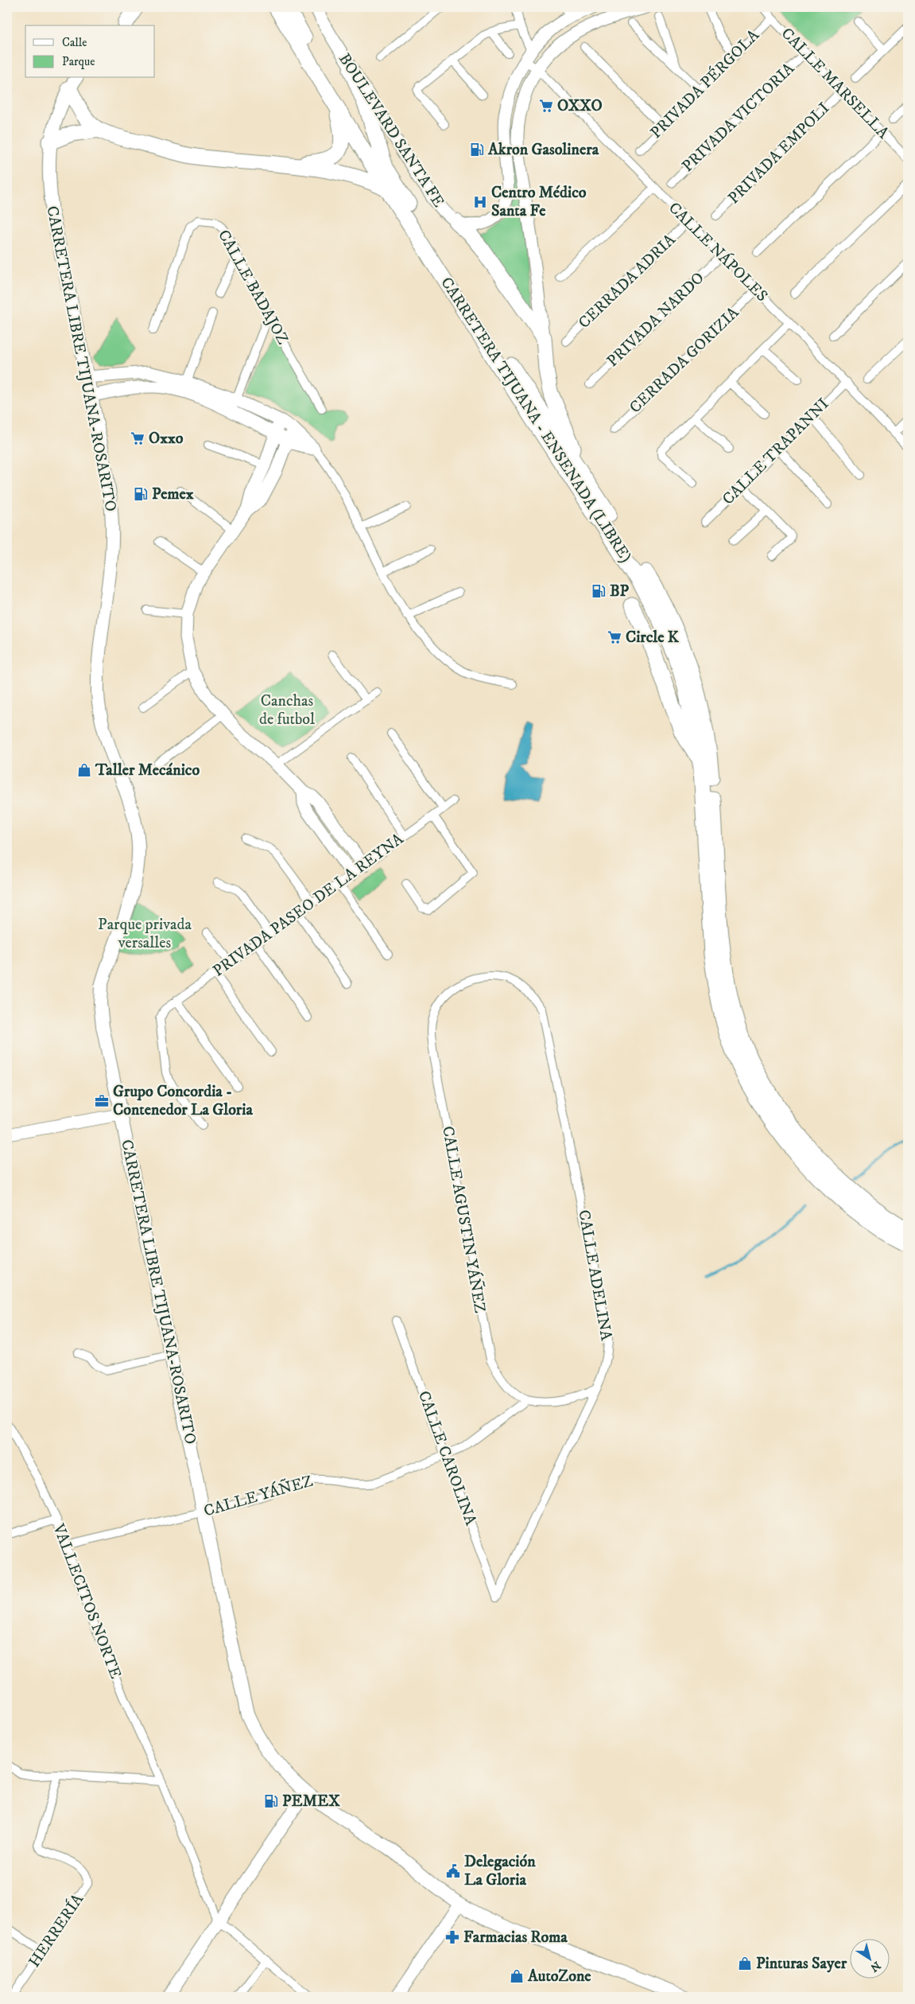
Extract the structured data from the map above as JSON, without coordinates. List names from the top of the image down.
{
  "streets": {
    "highway": ["CARRETERA TIJUANA - ENSENADA (LIBRE)"],
    "main road": ["CARRETERA LIBRE TIJUANA-ROSARITO"],
    "street": [
      "CALLE MARSELLA",
      "PRIVADA PÉRGOLA",
      "PRIVADA VICTORIA",
      "BOULEVARD SANTA FE",
      "PRIVADA EMPOLI",
      "CALLE NÁPOLES",
      "CERRADA ADRIA",
      "CALLE BADAJOZ",
      "PRIVADA NARDO",
      "CERRADA GORIZIA",
      "CALLE TRAPANNI",
      "PRIVADA PASEO DE LA REYNA",
      "CALLE AGUSTIN YÁÑEZ",
      "CALLE ADELINA",
      "CALLE CAROLINA",
      "CALLE YÁÑEZ",
      "VALLECITOS NORTE",
      "HERRERÍA"
    ]
  },
  "crossings": [
    ["CALLE MARSELLA", "PRIVADA PÉRGOLA"],
    ["CALLE MARSELLA", "PRIVADA VICTORIA"],
    ["CALLE MARSELLA", "PRIVADA EMPOLI"],
    ["BOULEVARD SANTA FE", "CALLE NÁPOLES"],
    ["CALLE NÁPOLES", "CERRADA ADRIA"],
    ["CALLE NÁPOLES", "PRIVADA NARDO"],
    ["CALLE NÁPOLES", "CERRADA GORIZIA"],
    ["CALLE NÁPOLES", "CALLE TRAPANNI"],
    ["CARRETERA LIBRE TIJUANA-ROSARITO", "CALLE YÁÑEZ"],
    ["CALLE AGUSTIN YÁÑEZ", "CALLE ADELINA"],
    ["CALLE AGUSTIN YÁÑEZ", "CALLE YÁÑEZ"],
    ["CALLE ADELINA", "CALLE CAROLINA"],
    ["CALLE CAROLINA", "CALLE YÁÑEZ"],
    ["CALLE YÁÑEZ", "VALLECITOS NORTE"]
  ],
  "parks": ["Canchas de futbol", "Parque privada versalles"],
  "places": {
    "supermarket": ["OXXO", "Oxxo", "Circle K"],
    "fuel station": [
      "Akron Gasolinera",
      "Pemex",
      "BP",
      "PEMEX"
    ],
    "hospital": ["Centro Médico Santa Fe"],
    "shop": ["Taller Mecánico", "Pinturas Sayer", "AutoZone"],
    "office": ["Grupo Concordia - Contenedor La Gloria"],
    "public building": ["Delegación La Gloria"],
    "pharmacy": ["Farmacias Roma"]
  },
  "legend": ["Calle", "Parque"],
  "north": "bottom right"
}
